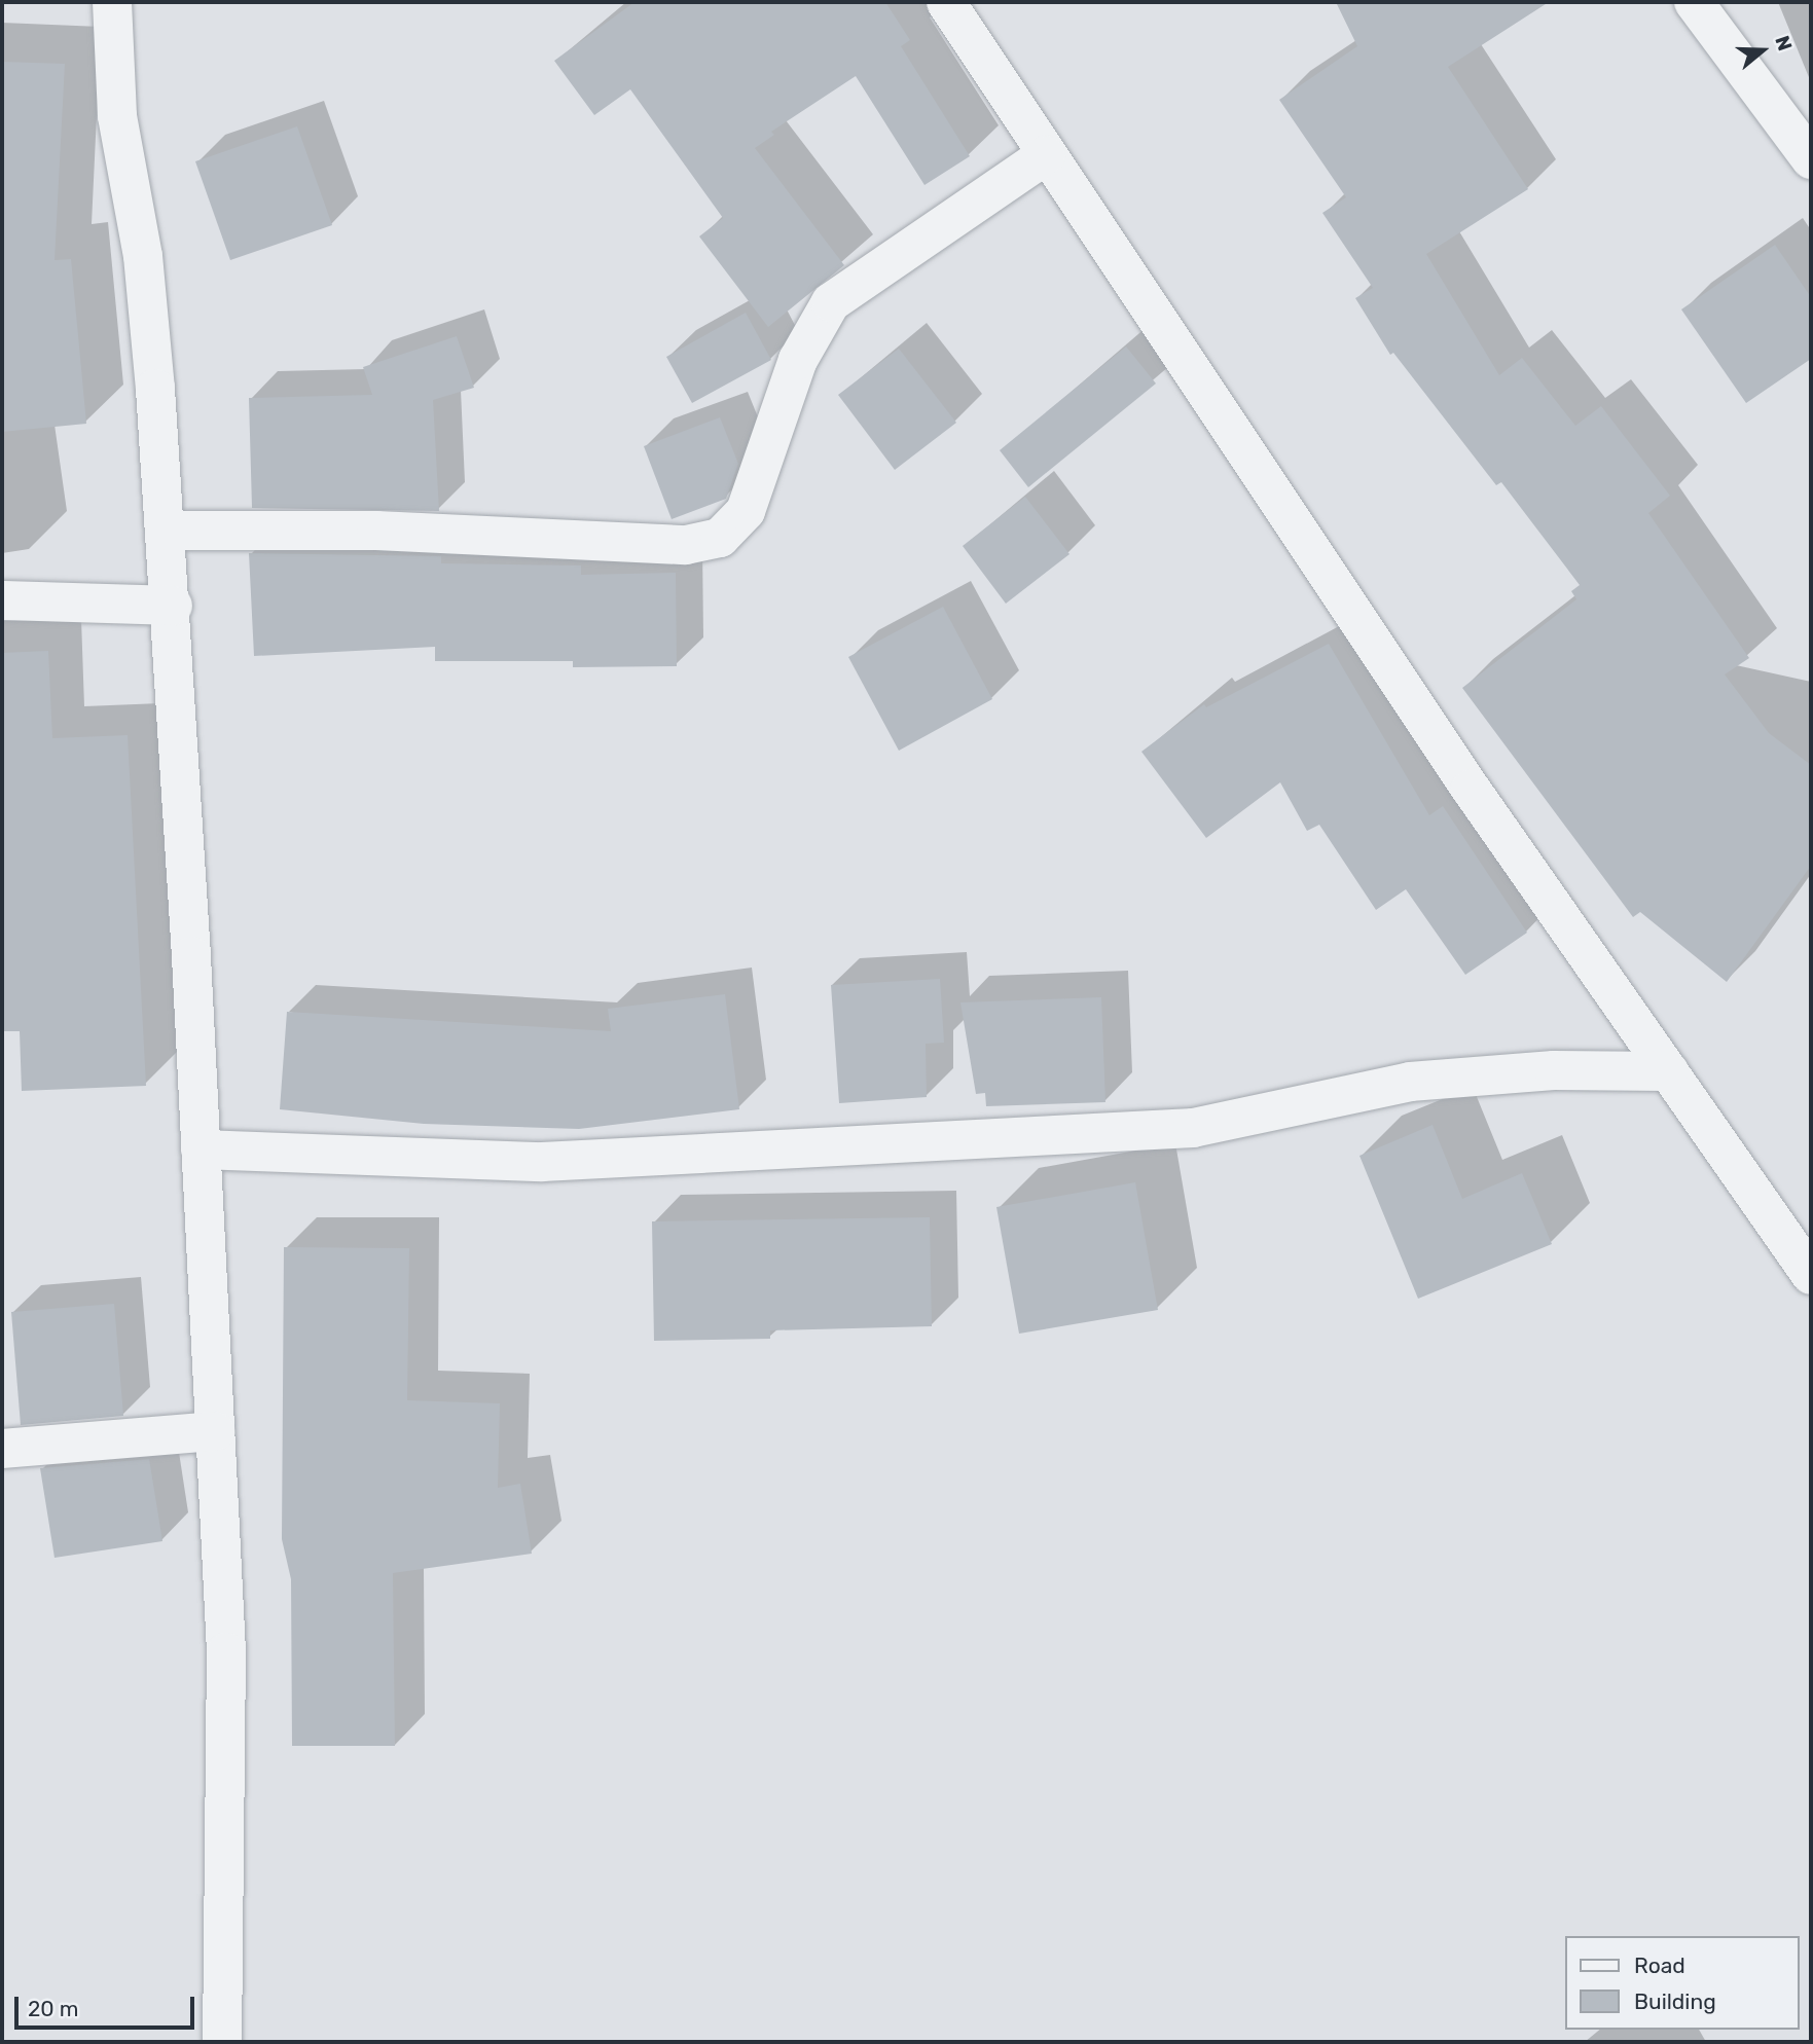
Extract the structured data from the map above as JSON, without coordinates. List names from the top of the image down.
{
  "legend": ["Road", "Building"],
  "scale_bar": "20 m",
  "north": "right"
}
